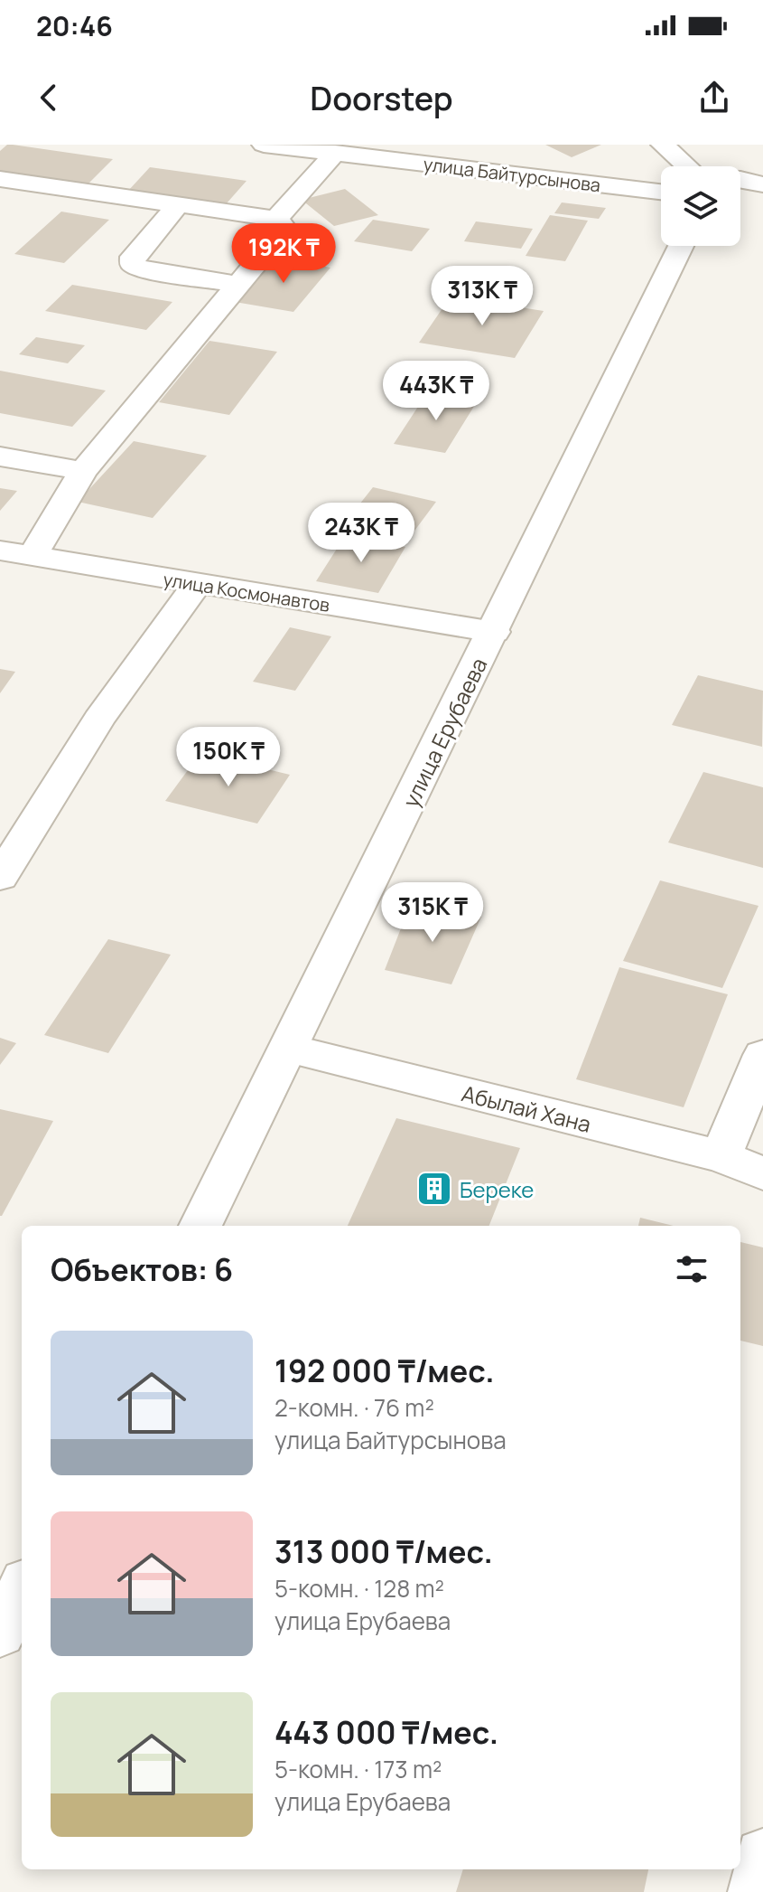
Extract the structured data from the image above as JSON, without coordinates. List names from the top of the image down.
{
  "streets": {
    "street": [
      "улица Байтурсынова",
      "улица Космонавтов",
      "улица Ерубаева",
      "Абылай Хана"
    ]
  },
  "crossings": [
    ["улица Космонавтов", "улица Ерубаева"],
    ["улица Ерубаева", "Абылай Хана"]
  ],
  "places": {
    "building": ["Береке"]
  },
  "page": {
    "status": "20:46",
    "header": "Doorstep",
    "price": [
      "192K ₸",
      "313K ₸",
      "443K ₸",
      "243K ₸",
      "150K ₸",
      "315K ₸"
    ],
    "heading": "Объектов: 6",
    "list": [
      {
        "name": "192 000 ₸/мес.",
        "note": "2-комн. · 76 m² · улица Байтурсынова"
      },
      {
        "name": "313 000 ₸/мес.",
        "note": "5-комн. · 128 m² · улица Ерубаева"
      },
      {
        "name": "443 000 ₸/мес.",
        "note": "5-комн. · 173 m² · улица Ерубаева"
      }
    ]
  }
}
